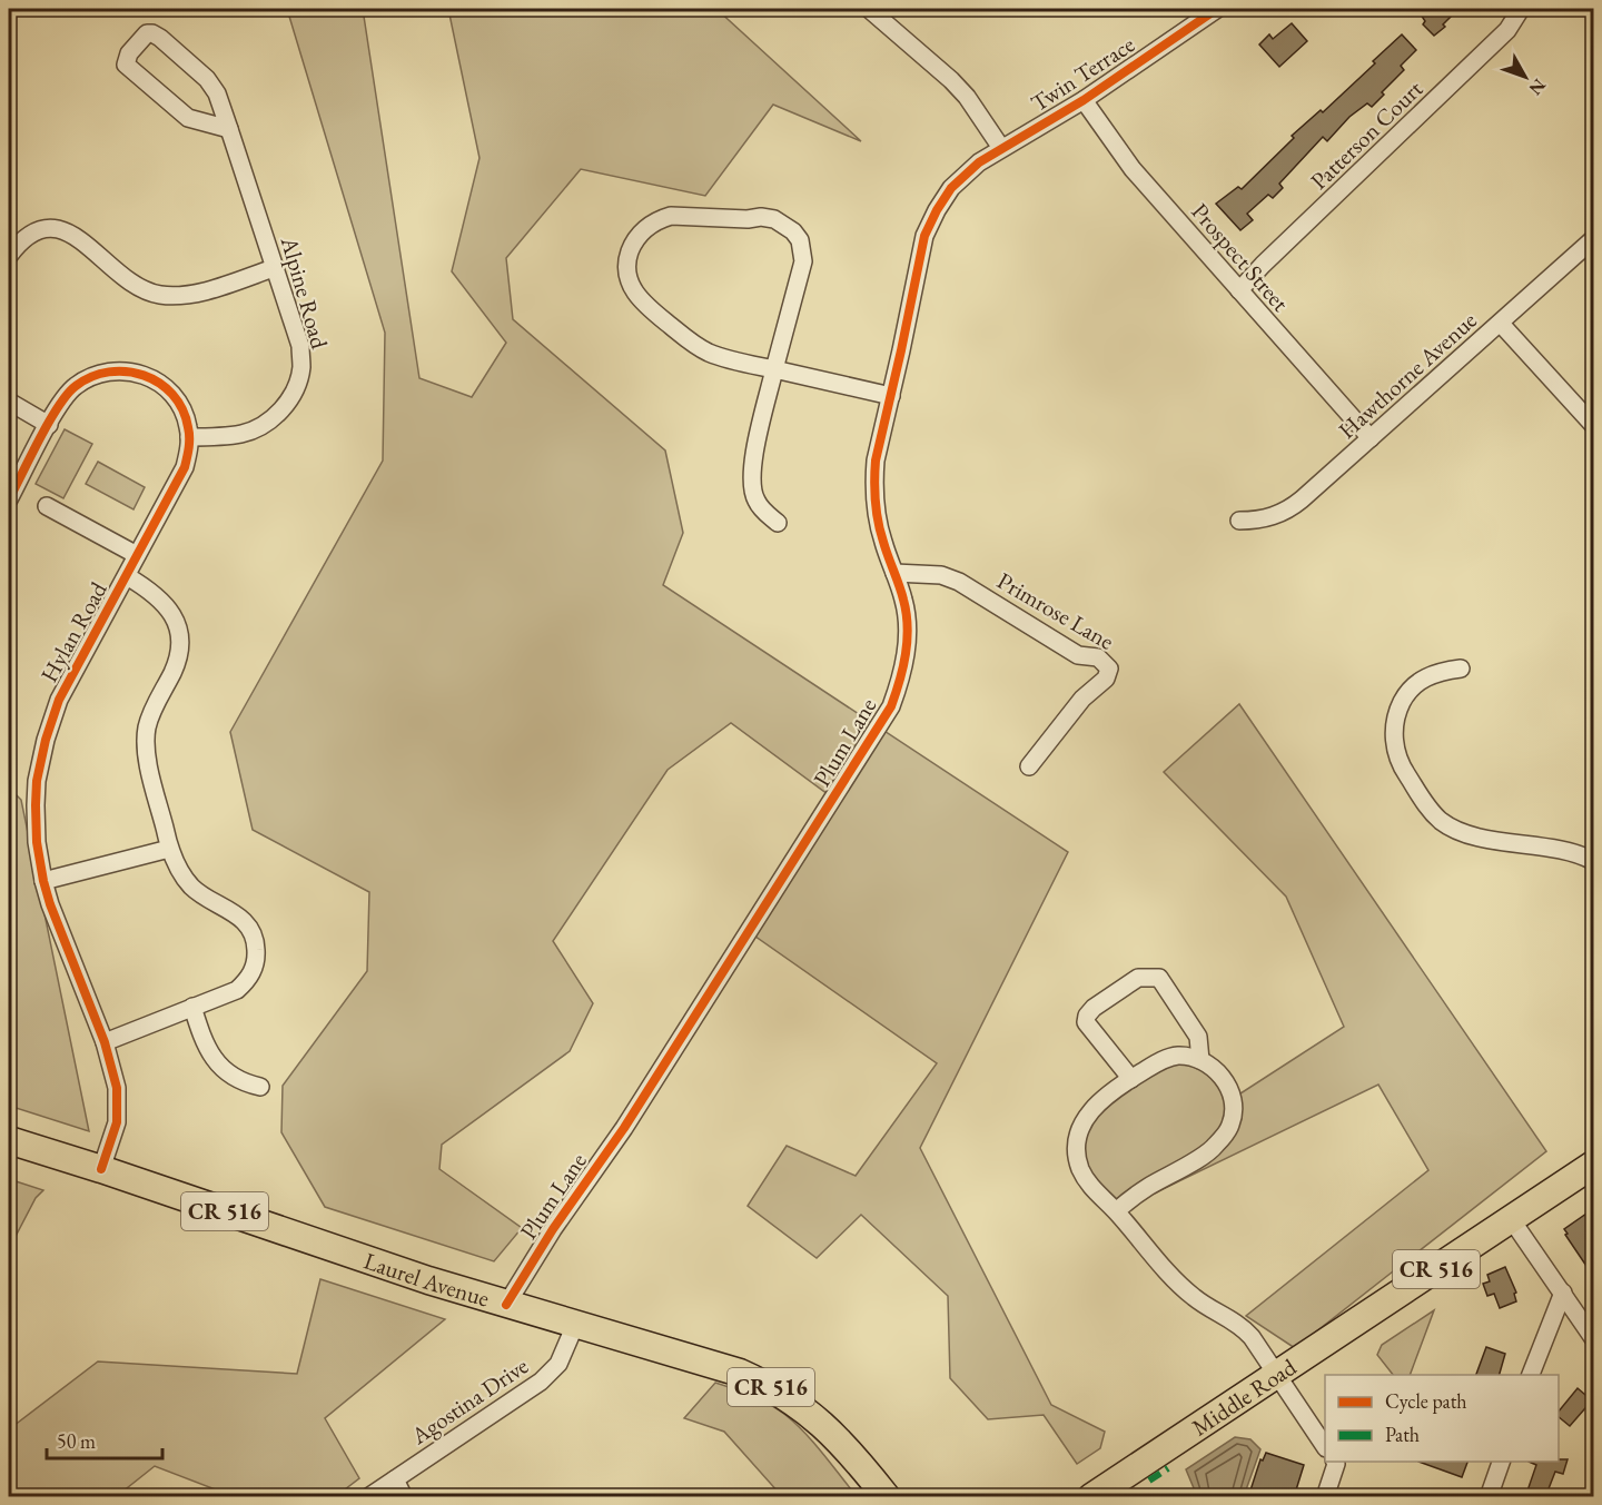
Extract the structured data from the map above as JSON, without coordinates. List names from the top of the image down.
{
  "streets": {
    "main road": ["CR 516", "Laurel Avenue", "Middle Road"],
    "street": [
      "Twin Terrace",
      "Patterson Court",
      "Prospect Street",
      "Alpine Road",
      "Hawthorne Avenue",
      "Primrose Lane",
      "Hylan Road",
      "Plum Lane",
      "Agostina Drive"
    ]
  },
  "crossings": [
    ["Twin Terrace", "Prospect Street"],
    ["Twin Terrace", "Plum Lane"],
    ["Patterson Court", "Prospect Street"],
    ["Prospect Street", "Hawthorne Avenue"],
    ["Alpine Road", "Hylan Road"],
    ["Primrose Lane", "Plum Lane"],
    ["Hylan Road", "Laurel Avenue"],
    ["Plum Lane", "Laurel Avenue"],
    ["Laurel Avenue", "Agostina Drive"]
  ],
  "legend": ["Cycle path", "Path"],
  "scale_bar": "50 m",
  "north": "bottom right"
}
